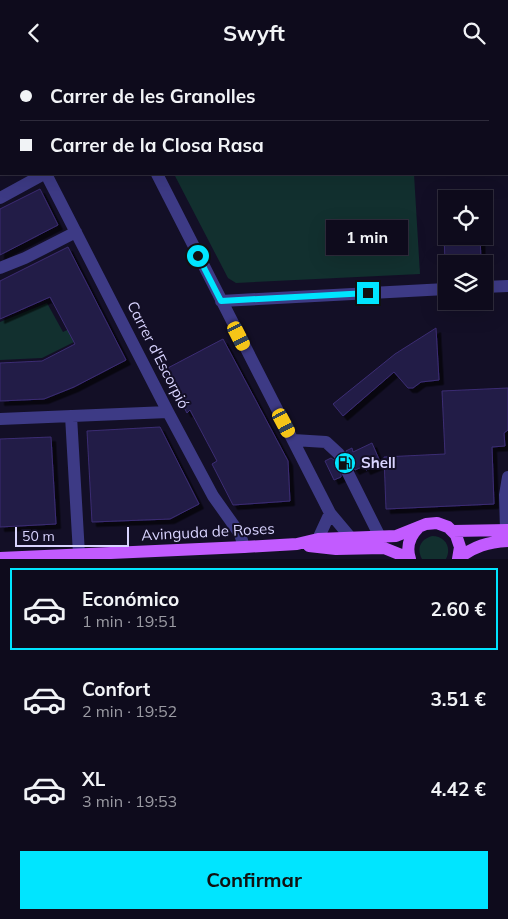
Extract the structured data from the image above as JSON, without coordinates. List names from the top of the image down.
{
  "streets": {
    "main road": ["Avinguda de Roses"],
    "street": ["Carrer d'Escorpió"]
  },
  "crossings": [
    ["Carrer d'Escorpió", "Avinguda de Roses"]
  ],
  "places": {
    "fuel station": ["Shell"]
  },
  "scale_bar": "50 m",
  "page": {
    "header": "Swyft",
    "banner": ["Carrer de les Granolles", "Carrer de la Closa Rasa"],
    "bubble": "1 min",
    "scale": "50 m",
    "list": [
      {
        "name": "Económico",
        "note": "1 min · 19:51",
        "value": "2.60 €"
      },
      {
        "name": "Confort",
        "note": "2 min · 19:52",
        "value": "3.51 €"
      },
      {
        "name": "XL",
        "note": "3 min · 19:53",
        "value": "4.42 €"
      }
    ],
    "buttons": "Confirmar"
  }
}
